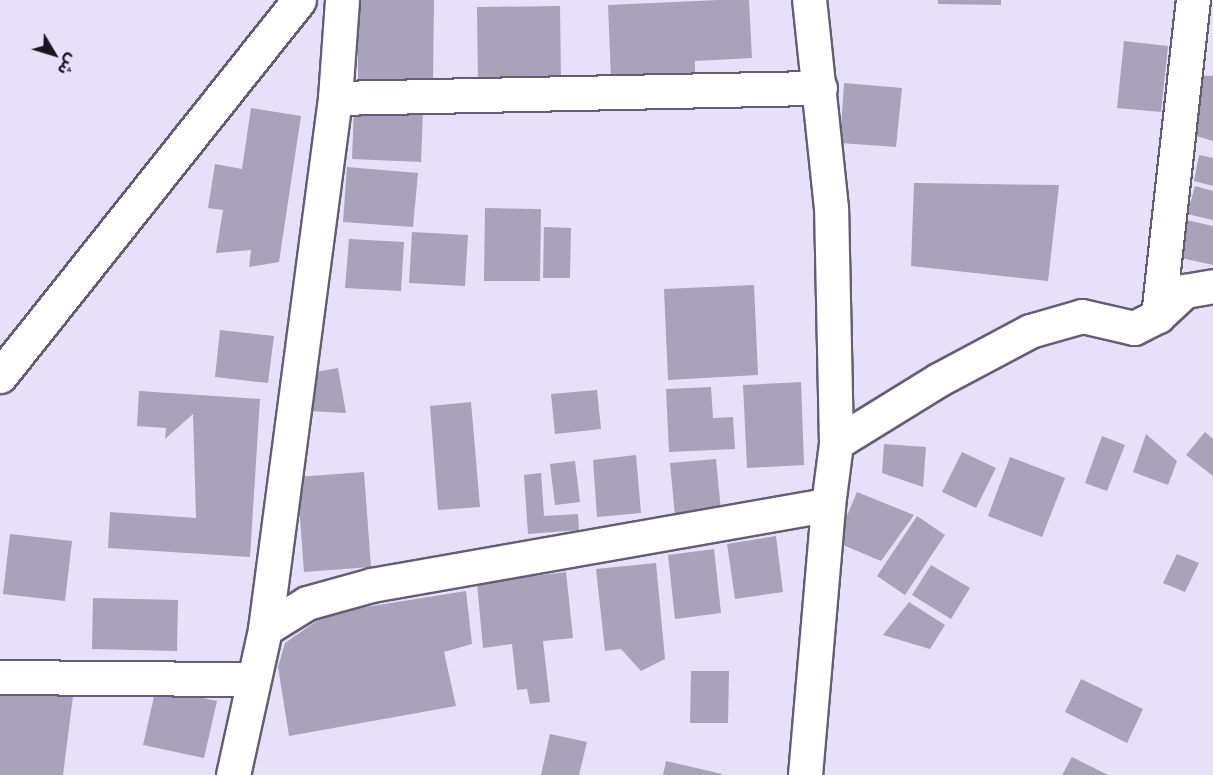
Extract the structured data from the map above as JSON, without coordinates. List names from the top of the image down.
{
  "north": "bottom right"
}
